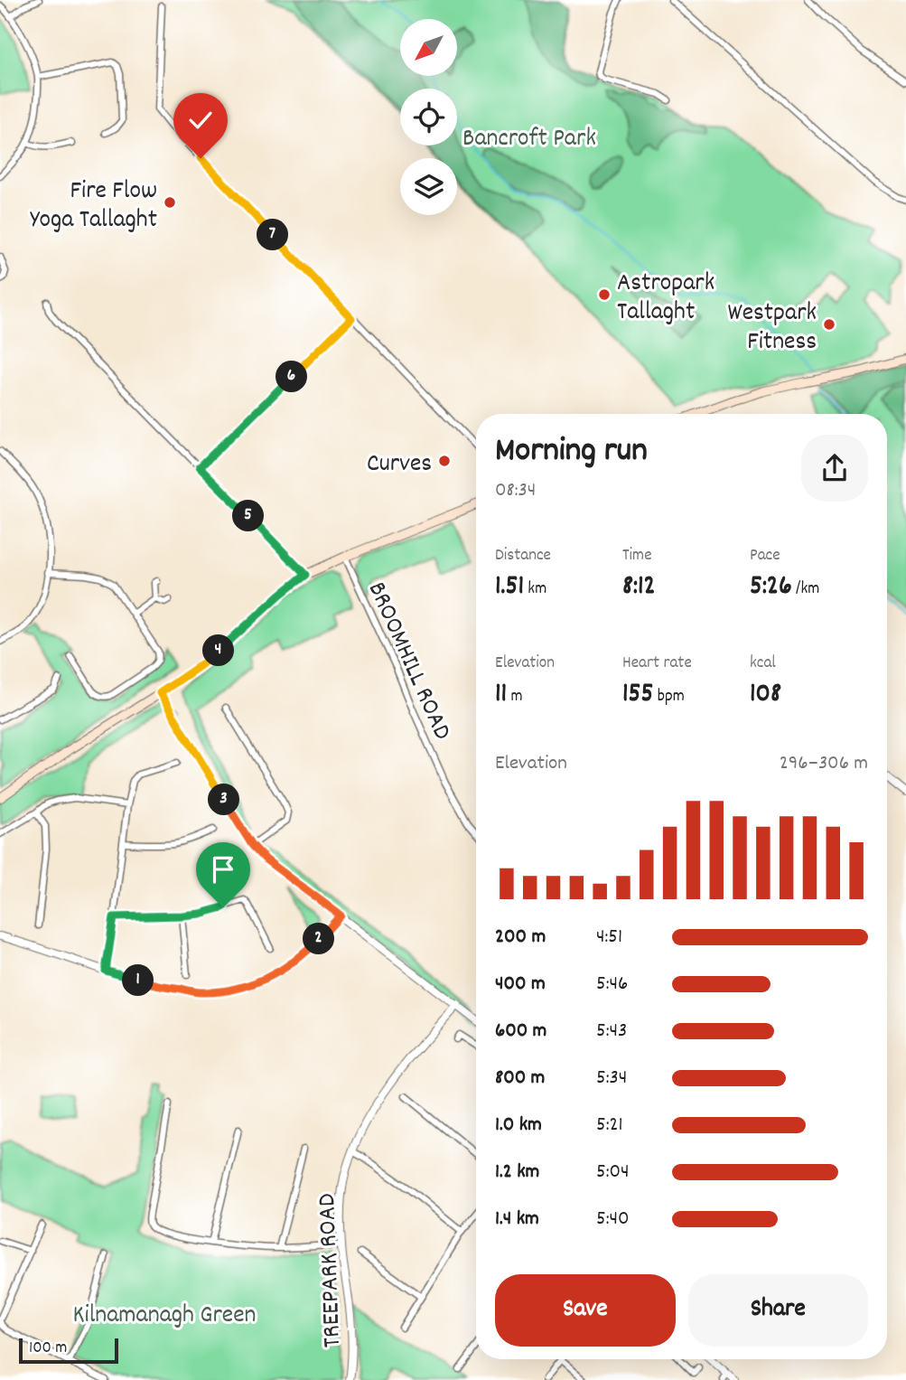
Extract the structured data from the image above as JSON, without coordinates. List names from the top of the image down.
{
  "streets": {
    "street": ["BROOMHILL ROAD", "TREEPARK ROAD"]
  },
  "parks": ["Bancroft Park", "Kilnamanagh Green"],
  "places": [
    "Fire Flow Yoga Tallaght",
    "Astropark Tallaght",
    "Westpark Fitness",
    "Curves"
  ],
  "scale_bar": "100 m",
  "north": "bottom left",
  "page": {
    "pins": [
      "7",
      "6",
      "5",
      "4",
      "3",
      "2",
      "1"
    ],
    "heading": ["Morning run", "08:34"],
    "stats": [
      ["Distance", "1.51 km"],
      ["Time", "8:12"],
      ["Pace", "5:26 /km"],
      ["Elevation", "11 m"],
      ["Heart rate", "155 bpm"],
      ["kcal", "108"]
    ],
    "chart": ["Elevation", "296–306 m"],
    "list": [
      {
        "name": "200 m",
        "note": "4:51"
      },
      {
        "name": "400 m",
        "note": "5:46"
      },
      {
        "name": "600 m",
        "note": "5:43"
      },
      {
        "name": "800 m",
        "note": "5:34"
      },
      {
        "name": "1.0 km",
        "note": "5:21"
      },
      {
        "name": "1.2 km",
        "note": "5:04"
      },
      {
        "name": "1.4 km",
        "note": "5:40"
      }
    ],
    "buttons": ["Save", "Share"],
    "scale": "100 m"
  }
}
